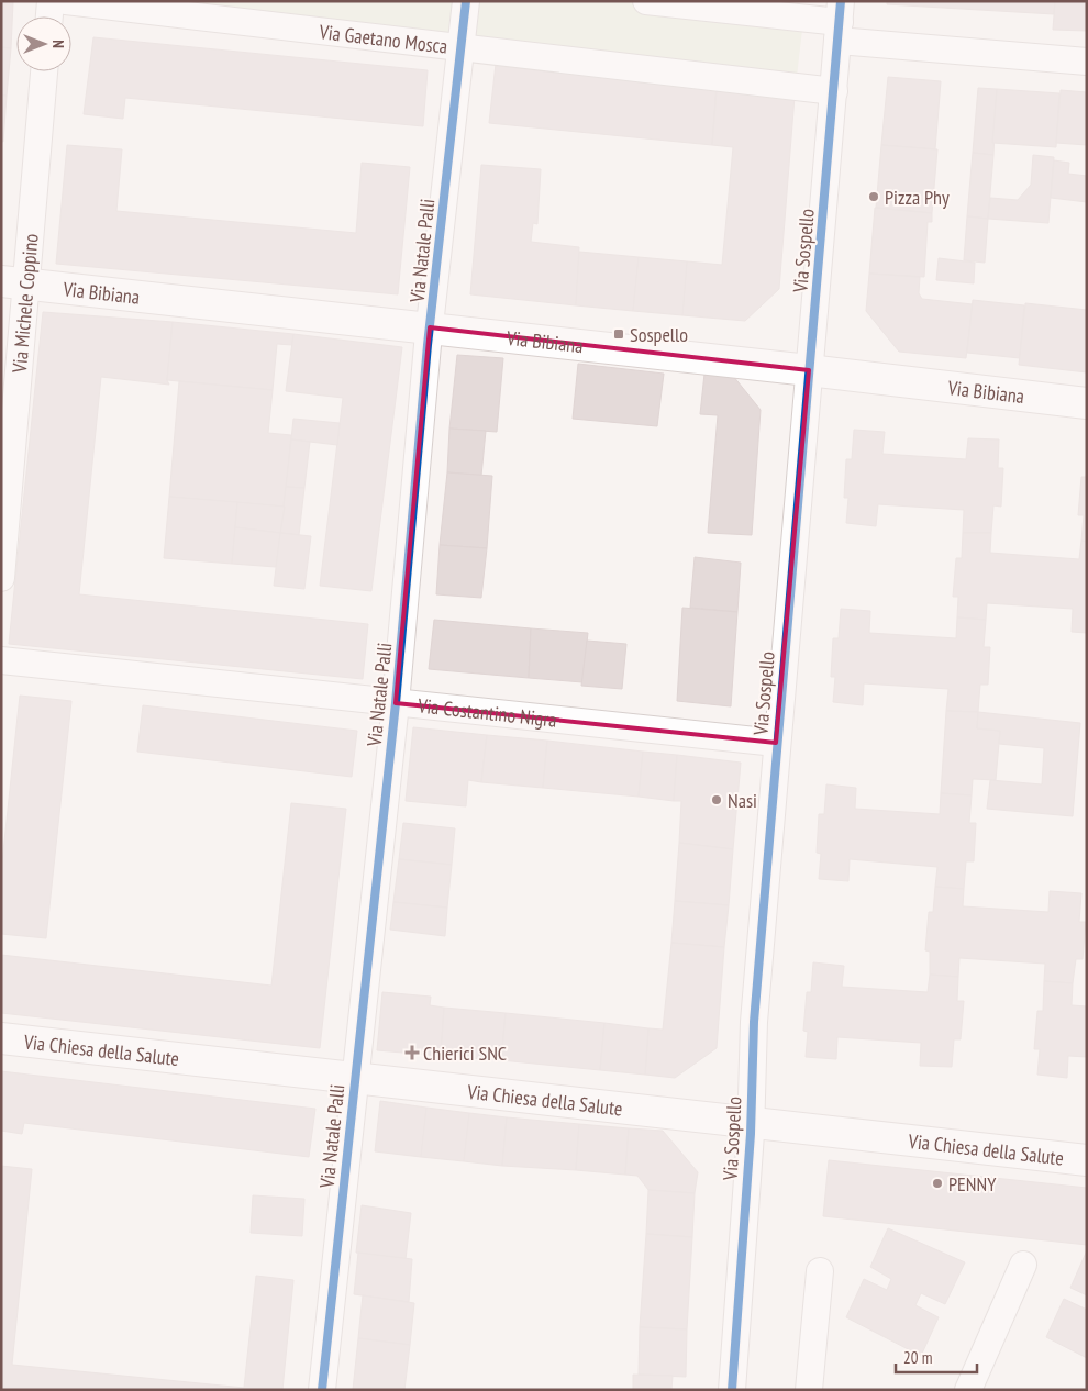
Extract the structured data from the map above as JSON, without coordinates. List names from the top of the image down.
{
  "streets": {
    "street": [
      "Via Gaetano Mosca",
      "Via Natale Palli",
      "Via Sospello",
      "Via Bibiana",
      "Via Michele Coppino",
      "Via Costantino Nigra",
      "Via Chiesa della Salute"
    ]
  },
  "crossings": [
    ["Via Gaetano Mosca", "Via Natale Palli"],
    ["Via Gaetano Mosca", "Via Sospello"],
    ["Via Natale Palli", "Via Bibiana"],
    ["Via Natale Palli", "Via Costantino Nigra"],
    ["Via Natale Palli", "Via Chiesa della Salute"],
    ["Via Sospello", "Via Bibiana"],
    ["Via Sospello", "Via Costantino Nigra"],
    ["Via Sospello", "Via Chiesa della Salute"],
    ["Via Bibiana", "Via Michele Coppino"]
  ],
  "places": {
    "other": ["Pizza Phy", "Nasi", "PENNY"],
    "transit": ["Sospello"],
    "health": ["Chierici SNC"]
  },
  "scale_bar": "20 m",
  "north": "right"
}
